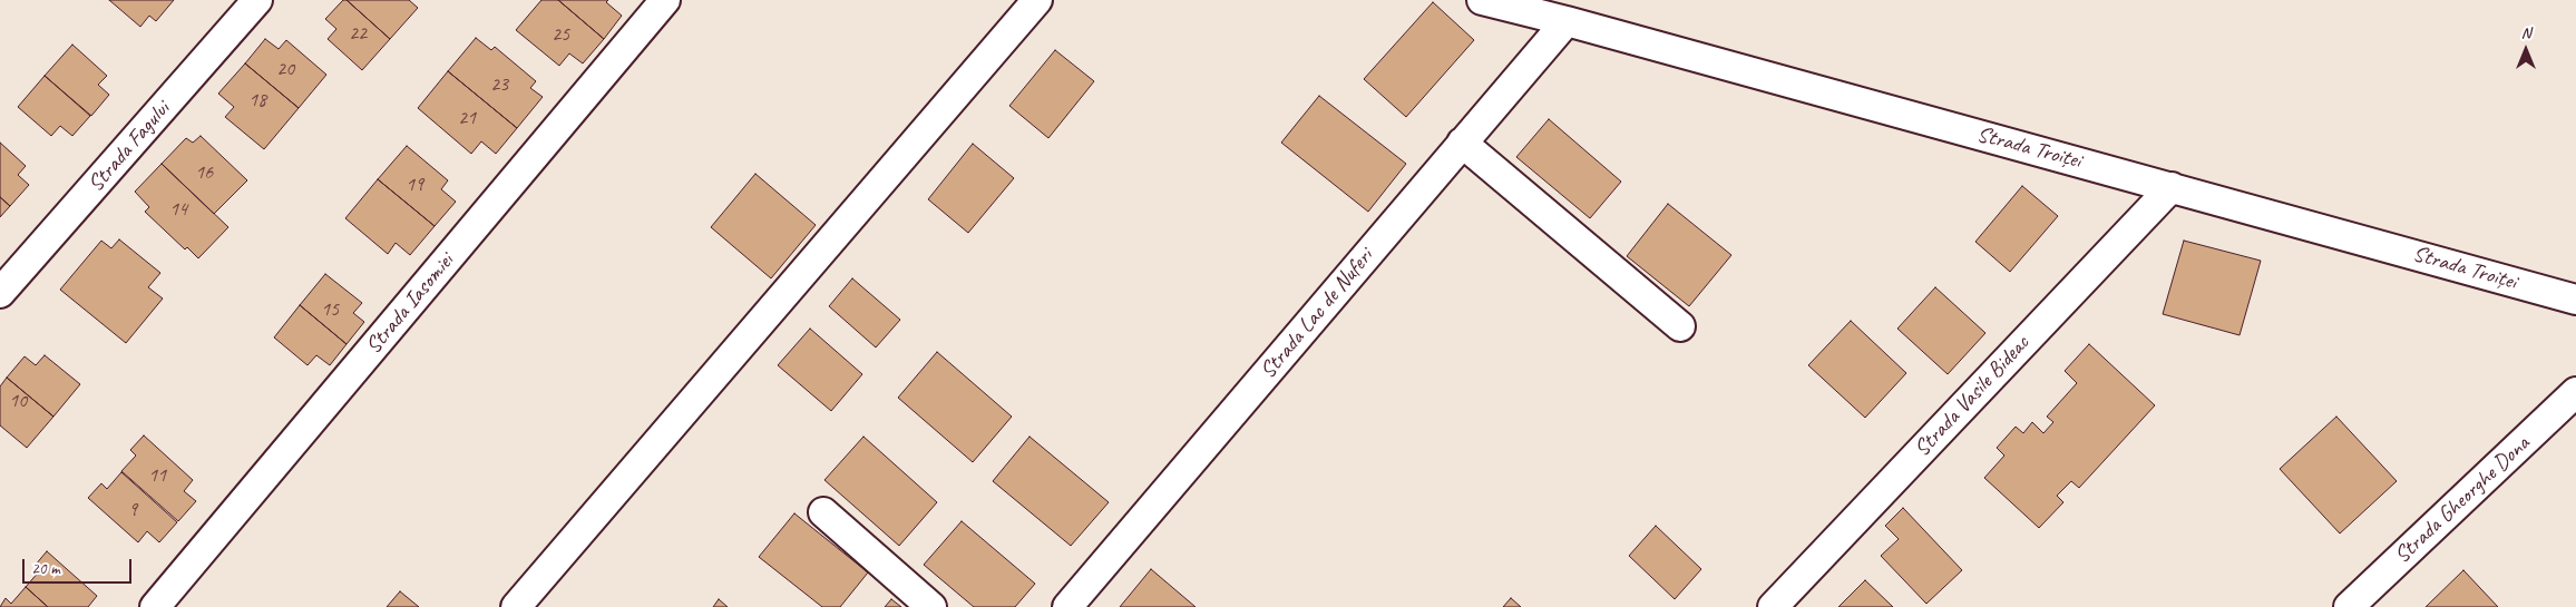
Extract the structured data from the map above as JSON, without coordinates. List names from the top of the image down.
{
  "streets": {
    "street": [
      "Strada Fagului",
      "Strada Troiței",
      "Strada Iasomiei",
      "Strada Lac de Nuferi",
      "Strada Vasile Bideac",
      "Strada Gheorghe Dona"
    ]
  },
  "crossings": [
    ["Strada Troiței", "Strada Lac de Nuferi"],
    ["Strada Troiței", "Strada Vasile Bideac"]
  ],
  "house_numbers": [
    "22",
    "25",
    "20",
    "23",
    "18",
    "21",
    "16",
    "19",
    "14",
    "15",
    "10",
    "11",
    "9"
  ],
  "scale_bar": "20 m",
  "north": "top"
}
